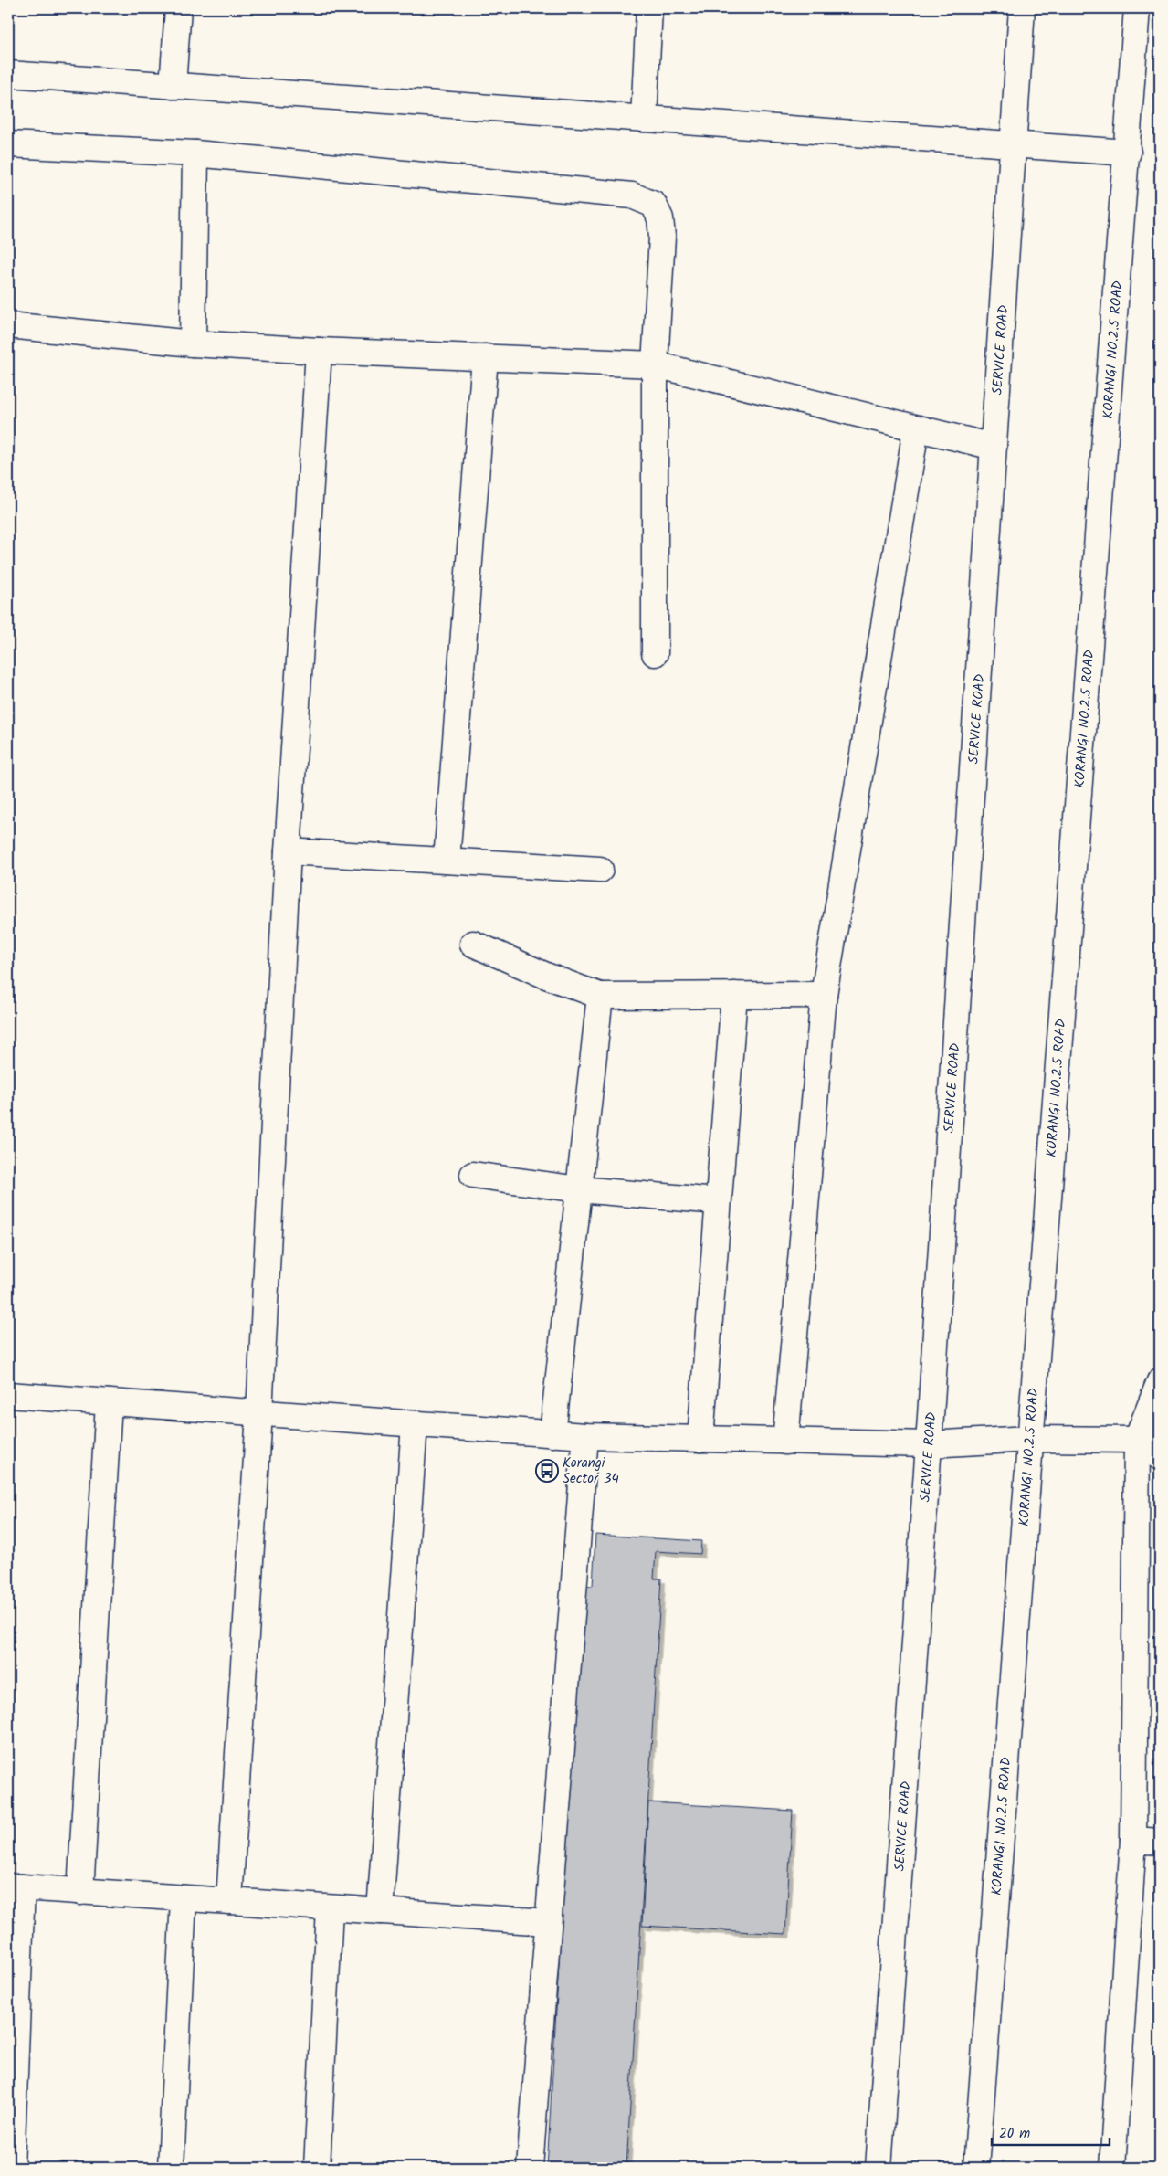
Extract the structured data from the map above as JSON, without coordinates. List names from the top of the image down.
{
  "streets": {
    "street": ["SERVICE ROAD", "KORANGI NO.2.5 ROAD"]
  },
  "places": {
    "bus stop": ["Korangi Sector 34"]
  },
  "scale_bar": "20 m"
}
